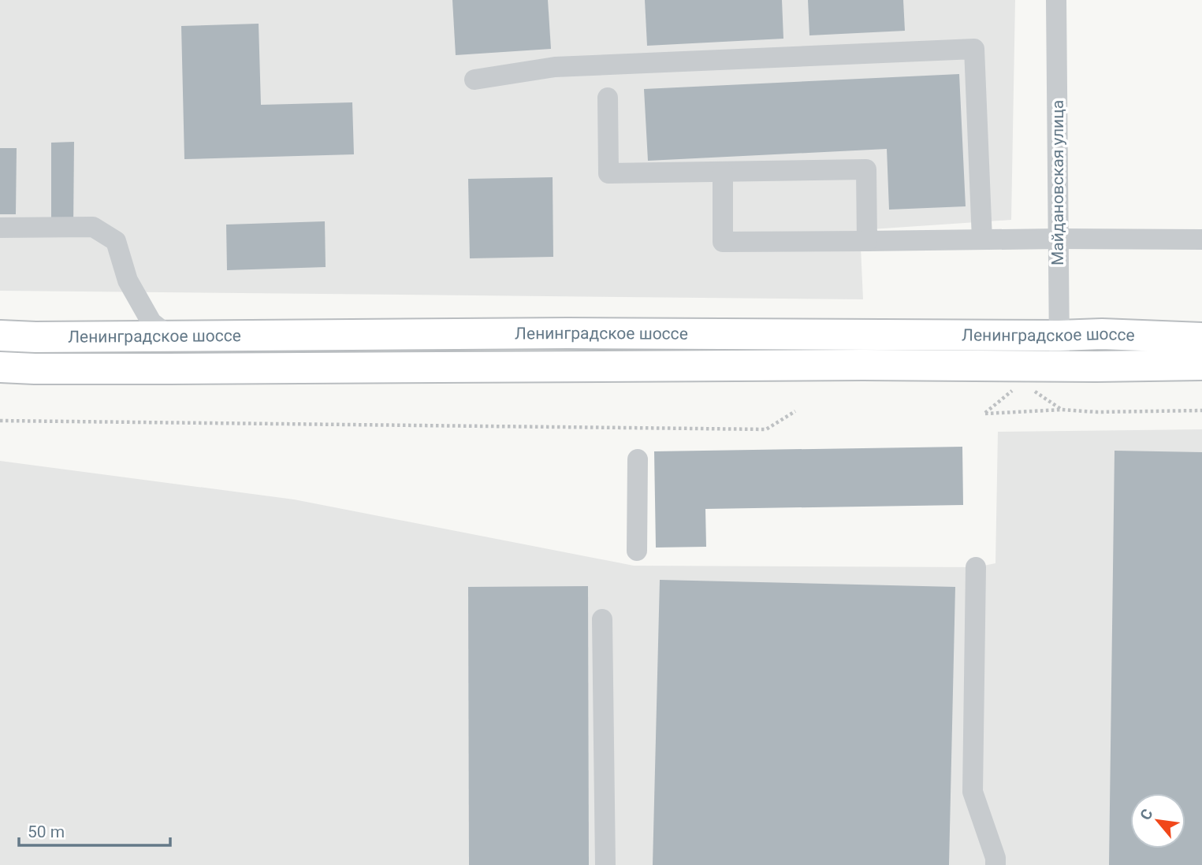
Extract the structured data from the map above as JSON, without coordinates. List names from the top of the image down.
{
  "streets": {
    "highway": ["Ленинградское шоссе"],
    "street": ["Майдановская улица"]
  },
  "crossings": [
    ["Майдановская улица", "Ленинградское шоссе"]
  ],
  "scale_bar": "50 m",
  "north": "top left"
}
